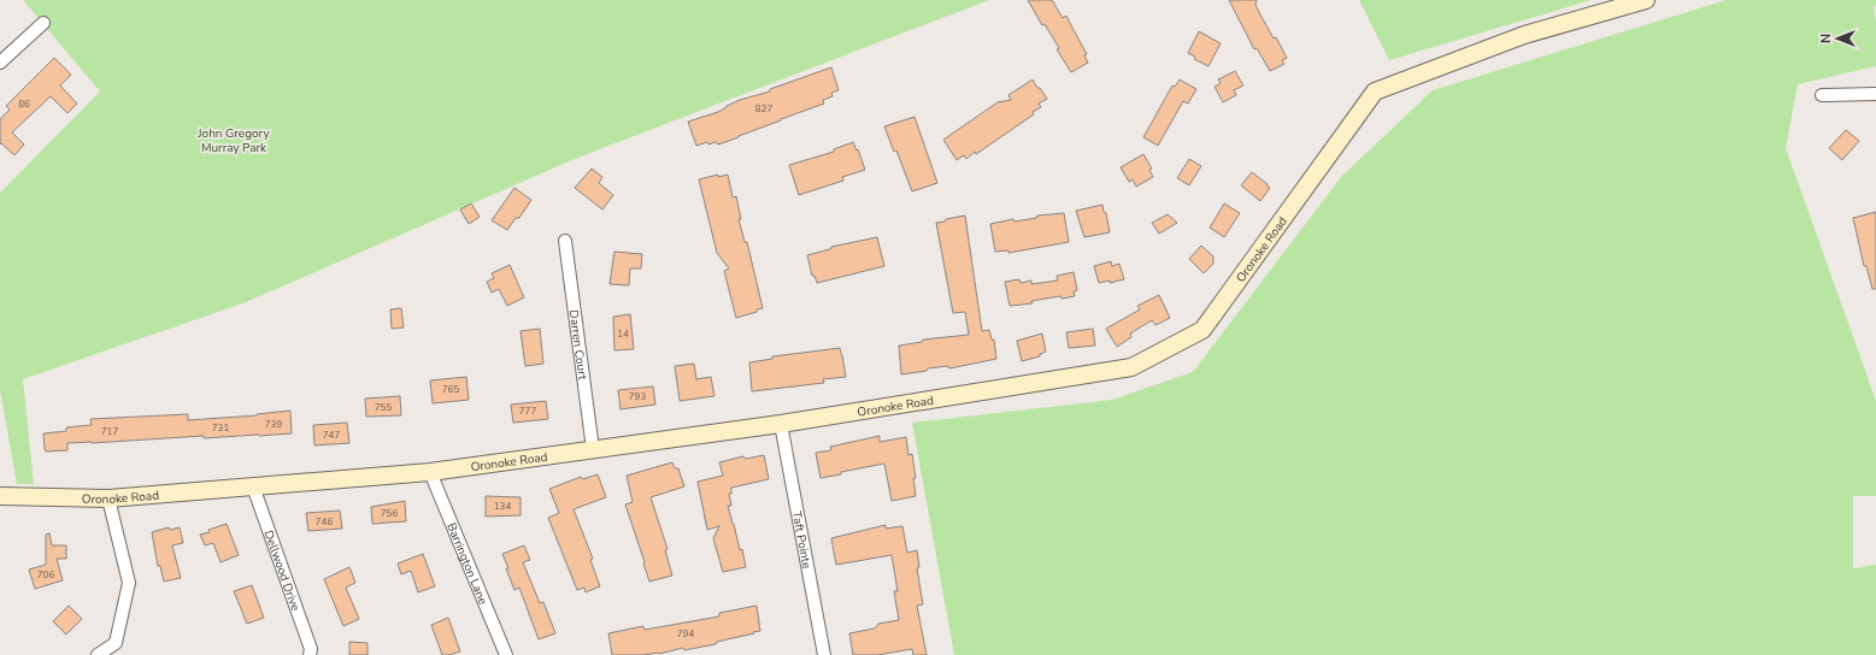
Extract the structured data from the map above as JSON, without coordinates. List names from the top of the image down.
{
  "streets": {
    "street": [
      "Oronoke Road",
      "Darren Court",
      "Taft Pointe",
      "Barrington Lane",
      "Dellwood Drive"
    ]
  },
  "crossings": [
    ["Oronoke Road", "Darren Court"],
    ["Oronoke Road", "Taft Pointe"],
    ["Oronoke Road", "Barrington Lane"],
    ["Oronoke Road", "Dellwood Drive"]
  ],
  "parks": ["John Gregory Murray Park"],
  "house_numbers": [
    "86",
    "827",
    "14",
    "765",
    "793",
    "755",
    "777",
    "739",
    "731",
    "717",
    "747",
    "134",
    "756",
    "746",
    "706",
    "794"
  ],
  "north": "left"
}
